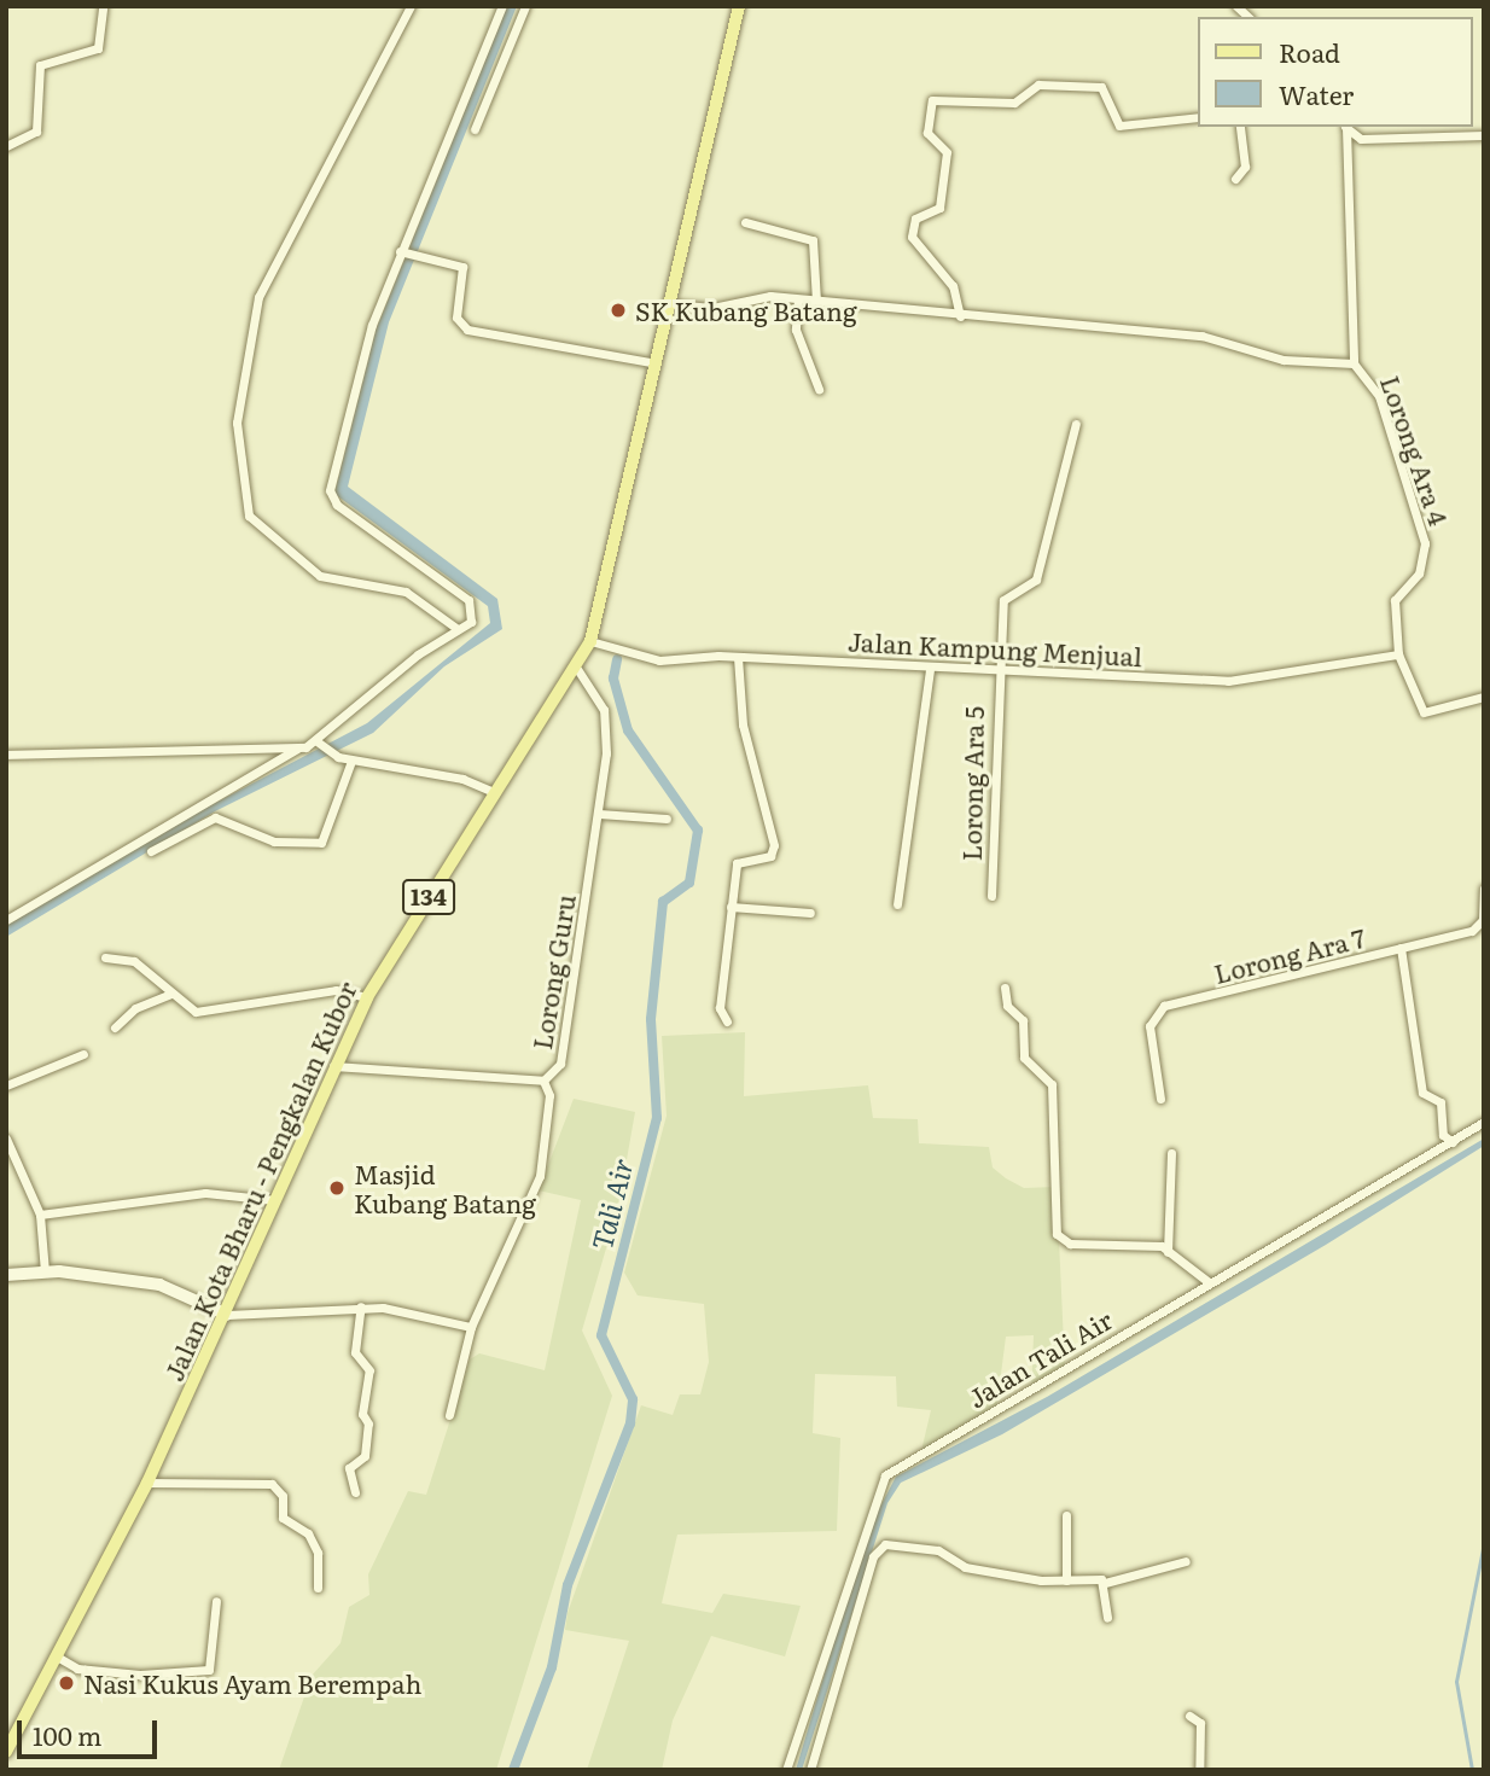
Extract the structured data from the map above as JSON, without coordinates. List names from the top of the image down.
{
  "streets": {
    "main road": ["134", "Jalan Kota Bharu - Pengkalan Kubor"],
    "street": [
      "Lorong Ara 4",
      "Jalan Kampung Menjual",
      "Lorong Ara 5",
      "Lorong Ara 7",
      "Lorong Guru",
      "Jalan Tali Air"
    ]
  },
  "crossings": [
    ["Lorong Ara 4", "Jalan Kampung Menjual"],
    ["Jalan Kampung Menjual", "Lorong Ara 5"],
    ["Jalan Kampung Menjual", "Jalan Kota Bharu - Pengkalan Kubor"],
    ["Lorong Guru", "Jalan Kota Bharu - Pengkalan Kubor"]
  ],
  "water": ["Tali Air"],
  "places": ["SK Kubang Batang", "Masjid Kubang Batang", "Nasi Kukus Ayam Berempah"],
  "legend": ["Road", "Water"],
  "scale_bar": "100 m"
}
